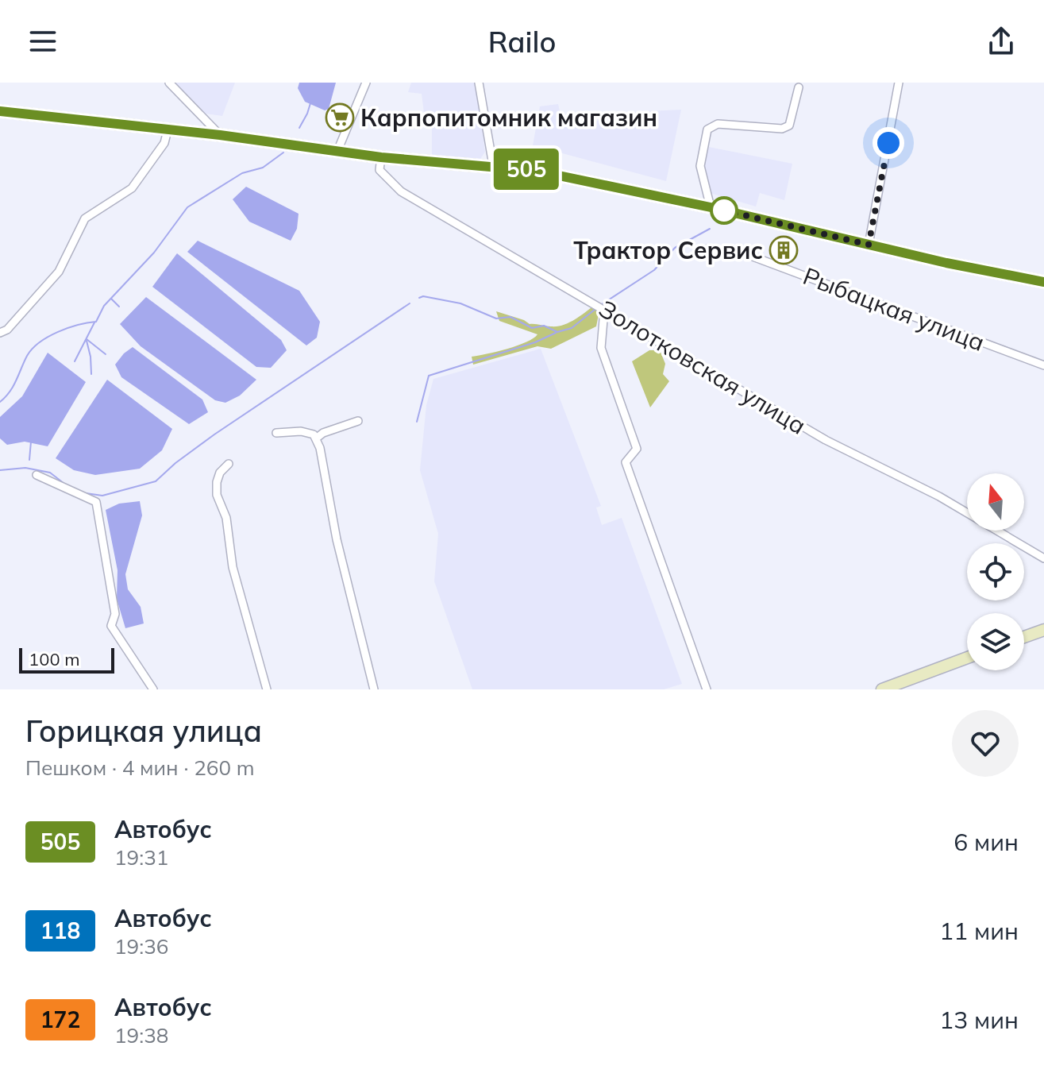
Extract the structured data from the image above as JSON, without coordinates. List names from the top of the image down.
{
  "streets": {
    "street": ["Рыбацкая улица", "Золотковская улица"]
  },
  "places": {
    "supermarket": ["Карпопитомник магазин"],
    "building": ["Трактор Сервис"]
  },
  "lines": ["bus line 505"],
  "scale_bar": "100 m",
  "north": "top",
  "page": {
    "header": "Railo",
    "on_map": "505",
    "scale": "100 m",
    "heading": ["Горицкая улица", "Пешком · 4 мин · 260 m"],
    "list": [
      {
        "mark": "505",
        "name": "Автобус",
        "note": "19:31",
        "value": "6 мин"
      },
      {
        "mark": "118",
        "name": "Автобус",
        "note": "19:36",
        "value": "11 мин"
      },
      {
        "mark": "172",
        "name": "Автобус",
        "note": "19:38",
        "value": "13 мин"
      }
    ]
  }
}
